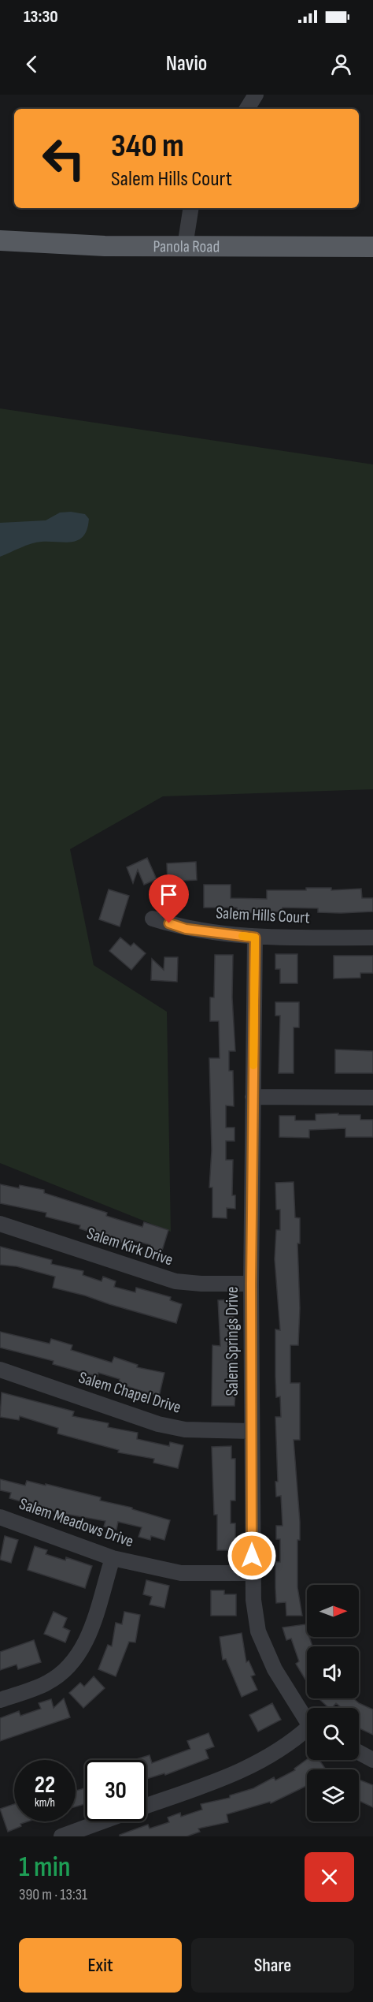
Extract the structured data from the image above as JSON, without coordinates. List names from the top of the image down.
{
  "streets": {
    "main road": ["Panola Road"],
    "street": [
      "Salem Hills Court",
      "Salem Kirk Drive",
      "Salem Springs Drive",
      "Salem Chapel Drive",
      "Salem Meadows Drive"
    ]
  },
  "crossings": [
    ["Salem Hills Court", "Salem Springs Drive"],
    ["Salem Kirk Drive", "Salem Springs Drive"],
    ["Salem Springs Drive", "Salem Chapel Drive"],
    ["Salem Springs Drive", "Salem Meadows Drive"]
  ],
  "north": "right",
  "page": {
    "status": "13:30",
    "header": "Navio",
    "turn": ["340 m", "Salem Hills Court"],
    "speed": "22 km/h",
    "limit": "30",
    "heading": ["1 min", "390 m · 13:31"],
    "buttons": ["Exit", "Share"]
  }
}
